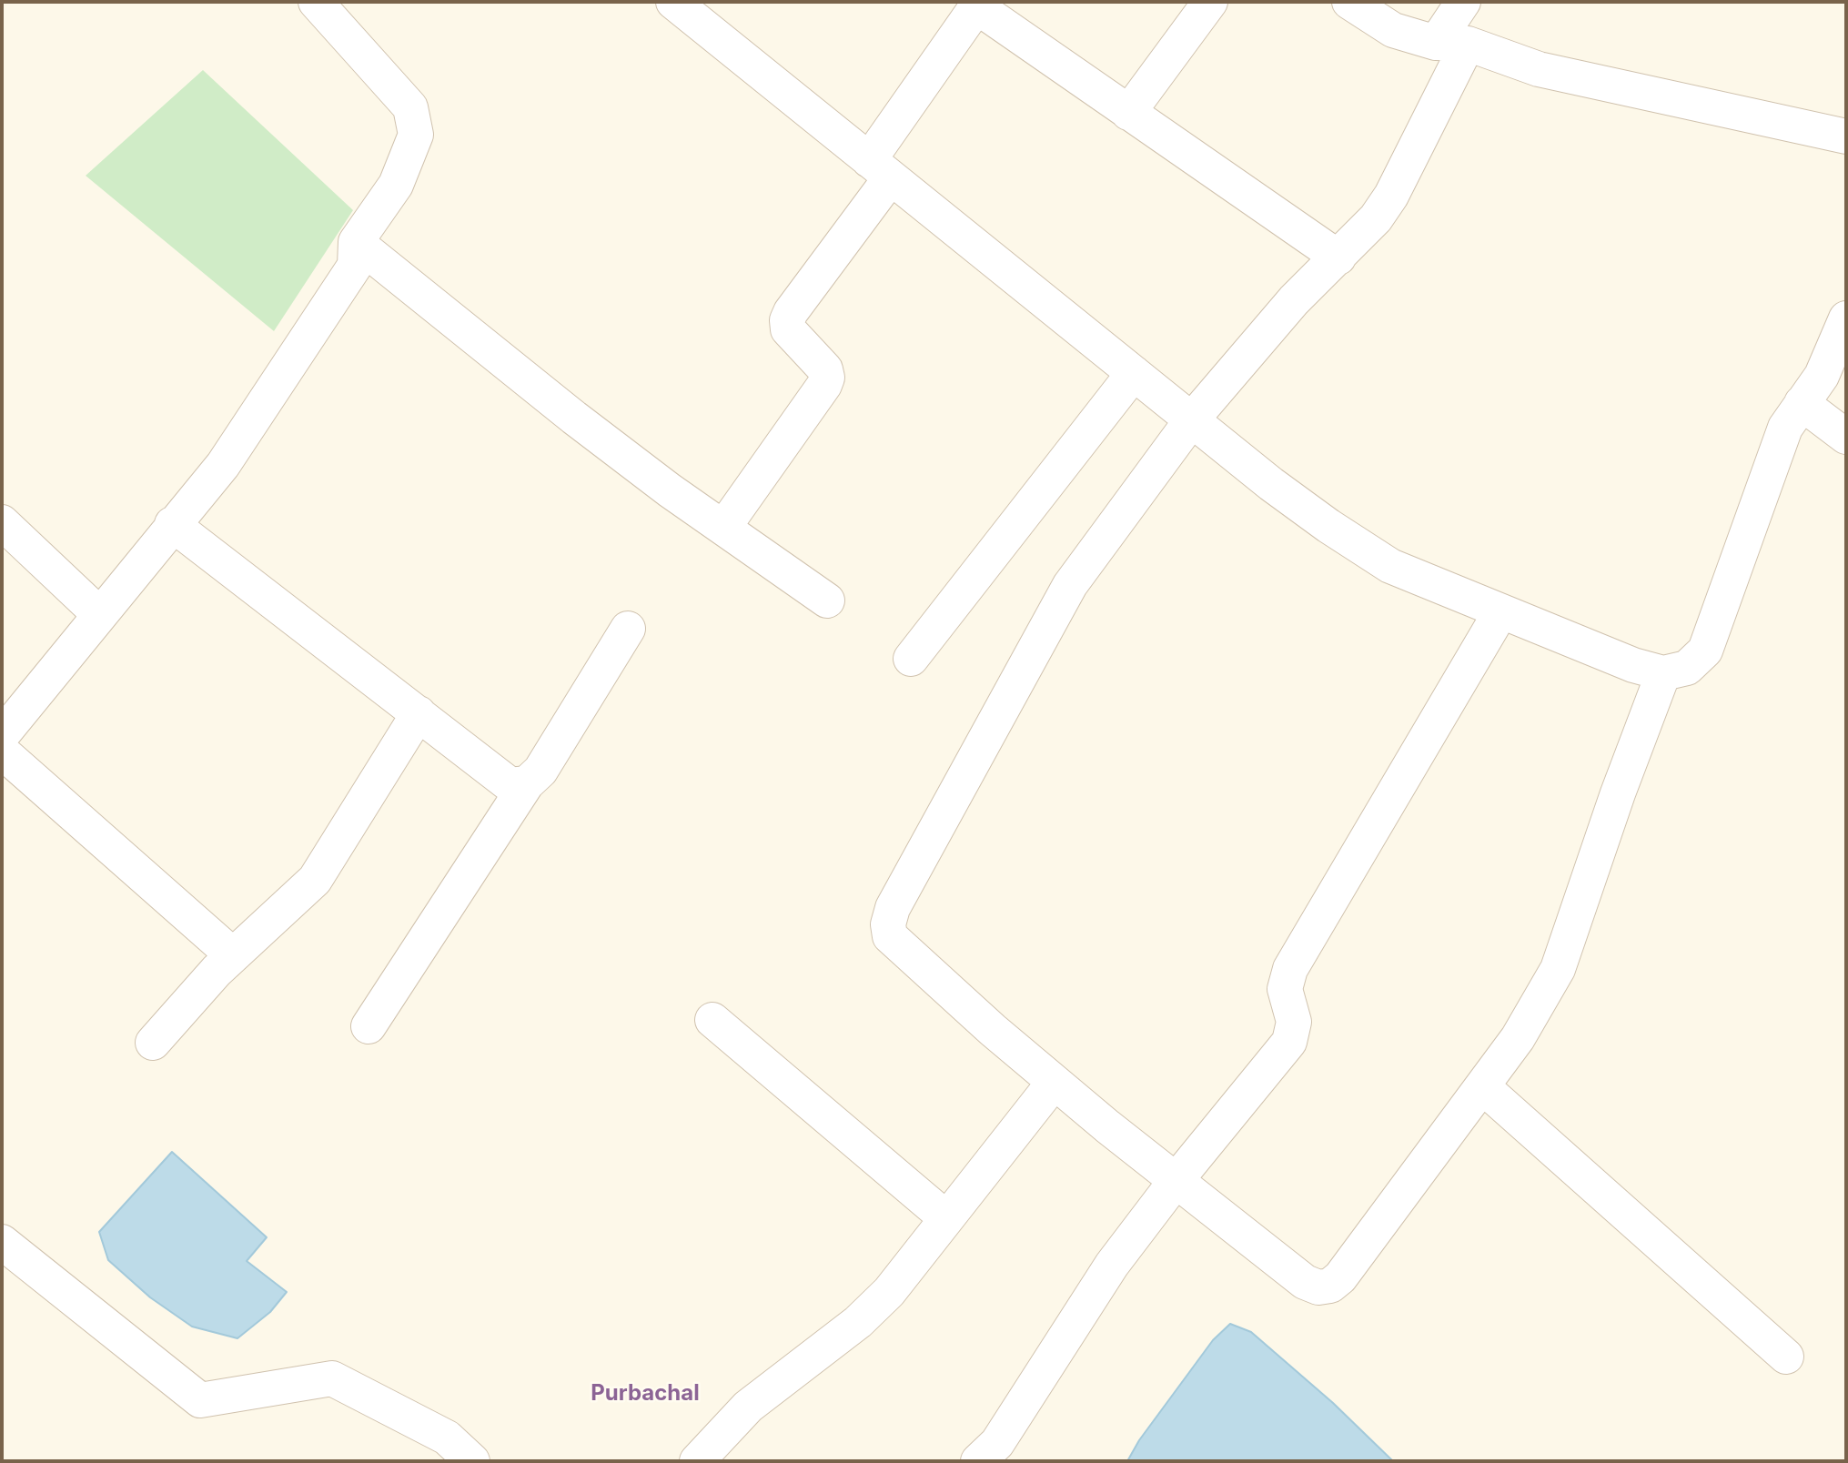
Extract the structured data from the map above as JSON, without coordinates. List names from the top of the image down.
{
  "districts": ["Purbachal"]
}
